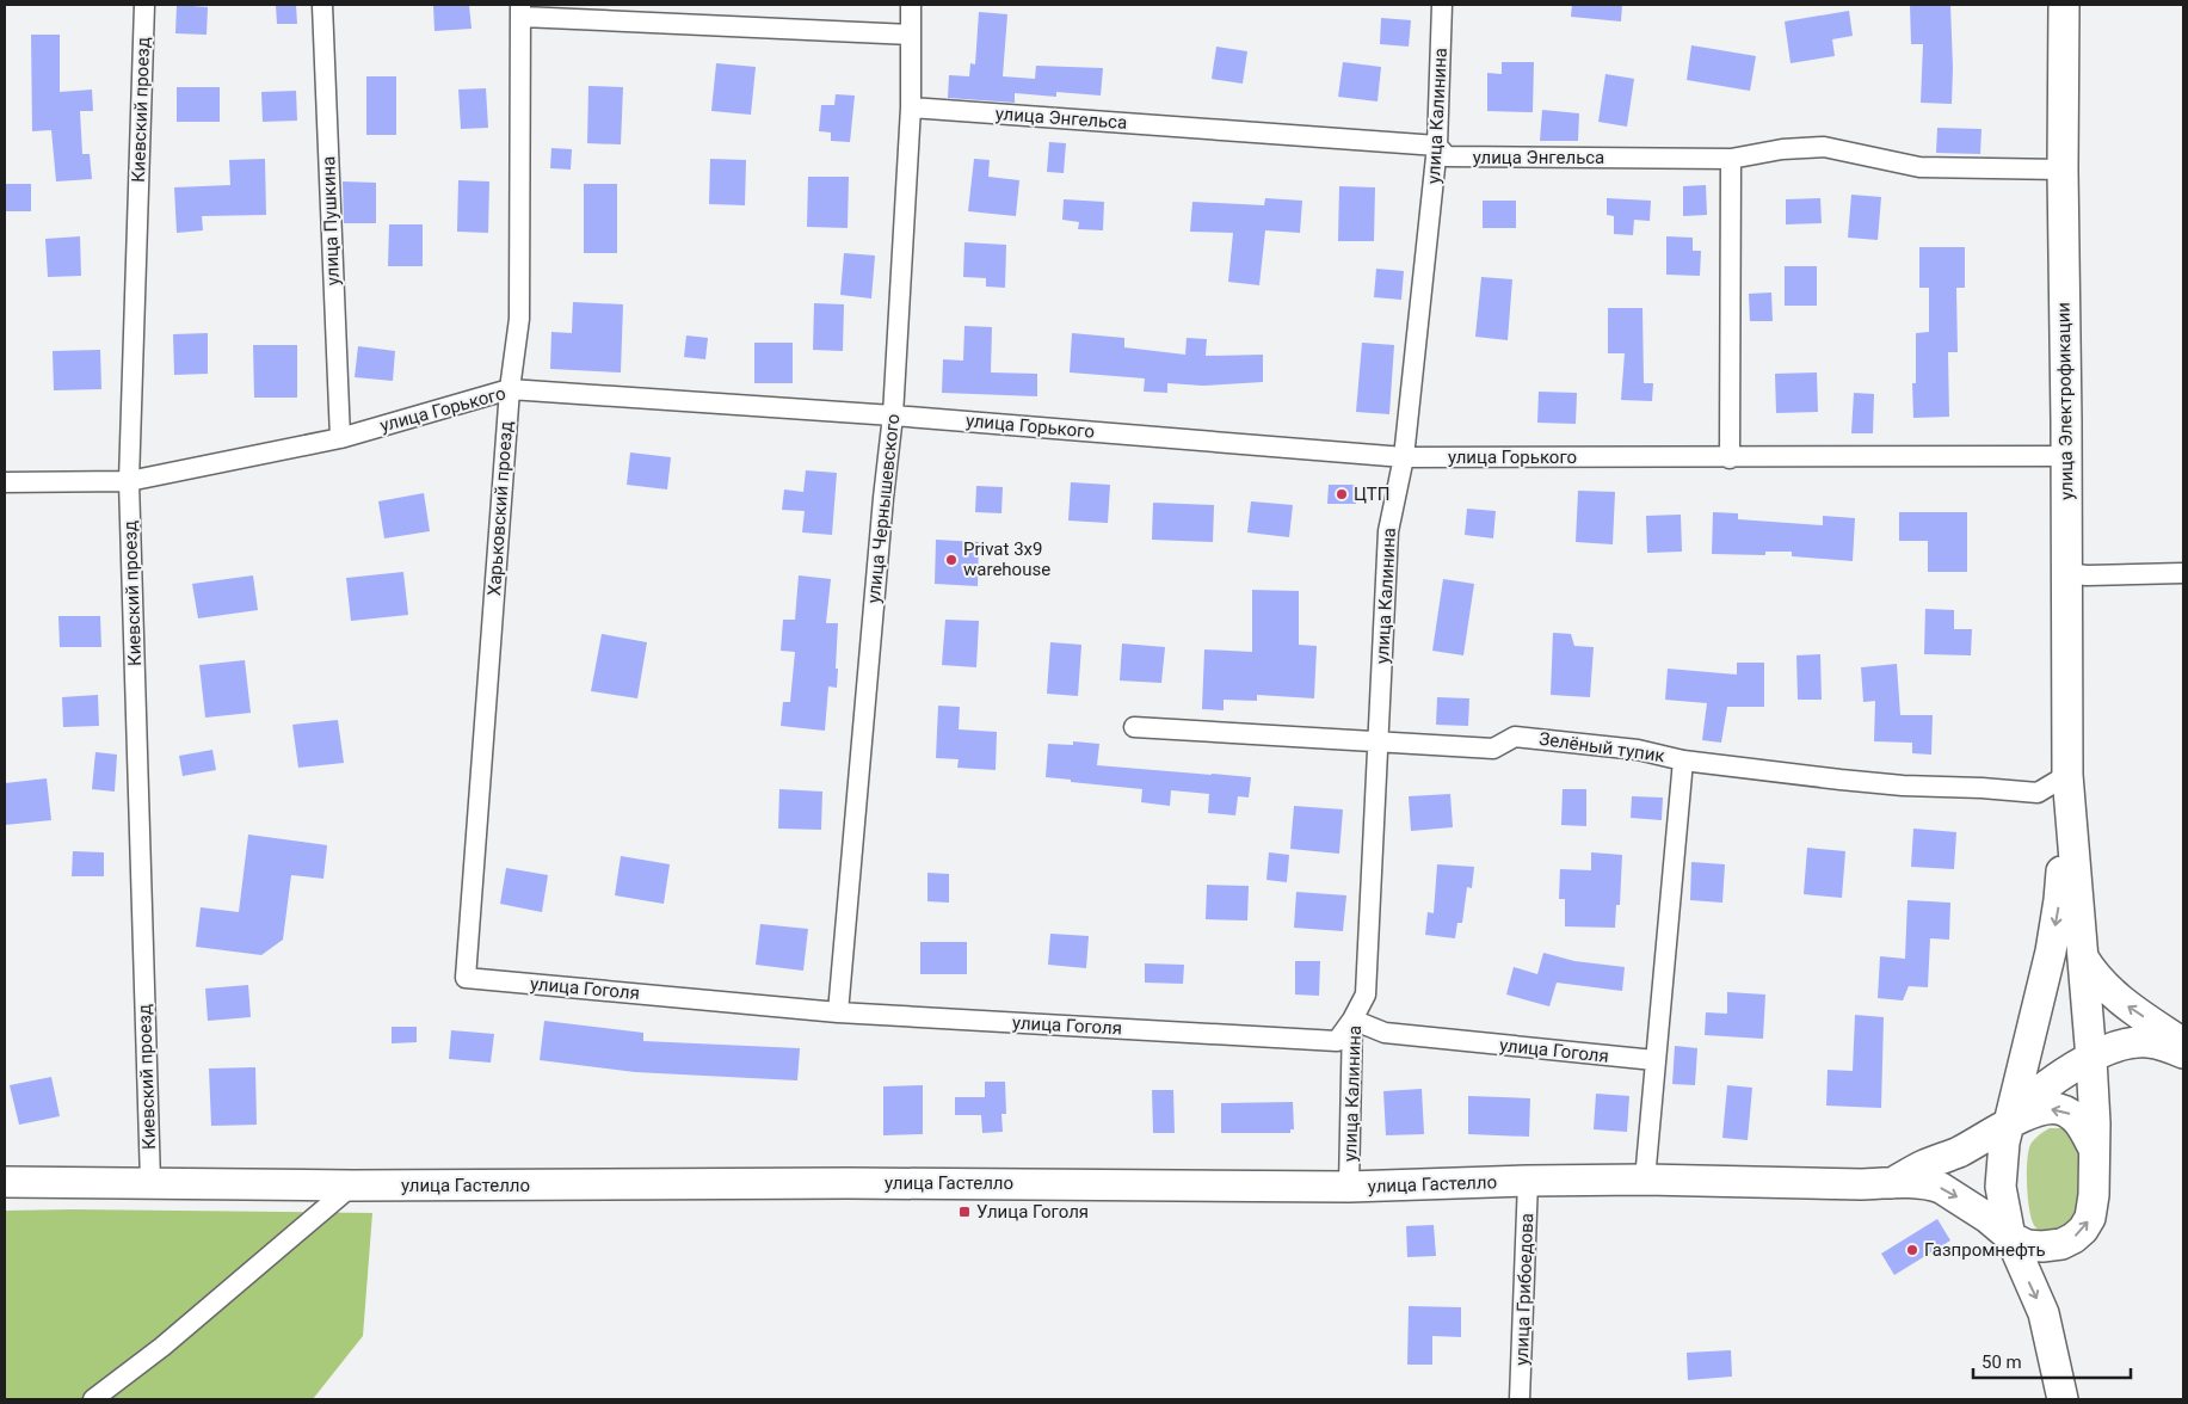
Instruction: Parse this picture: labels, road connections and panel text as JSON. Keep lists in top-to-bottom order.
{
  "streets": {
    "main road": ["улица Электрофикации", "улица Гастелло"],
    "street": [
      "Киевский проезд",
      "улица Калинина",
      "улица Энгельса",
      "улица Пушкина",
      "улица Горького",
      "Харьковский проезд",
      "улица Чернышевского",
      "Зелёный тупик",
      "улица Гоголя",
      "улица Грибоедова"
    ]
  },
  "crossings": [
    ["Киевский проезд", "улица Горького"],
    ["Киевский проезд", "улица Гастелло"],
    ["улица Калинина", "улица Энгельса"],
    ["улица Калинина", "улица Горького"],
    ["улица Калинина", "Зелёный тупик"],
    ["улица Калинина", "улица Гоголя"],
    ["улица Калинина", "улица Гастелло"],
    ["улица Энгельса", "улица Электрофикации"],
    ["улица Энгельса", "улица Чернышевского"],
    ["улица Пушкина", "улица Горького"],
    ["улица Электрофикации", "улица Горького"],
    ["улица Электрофикации", "Зелёный тупик"],
    ["улица Горького", "Харьковский проезд"],
    ["улица Горького", "улица Чернышевского"],
    ["Харьковский проезд", "улица Гоголя"],
    ["улица Чернышевского", "улица Гоголя"],
    ["улица Гастелло", "улица Грибоедова"]
  ],
  "places": {
    "other": ["ЦТП", "Privat 3x9 warehouse", "Газпромнефть"],
    "transit": ["Улица Гоголя"]
  },
  "scale_bar": "50 m"
}
